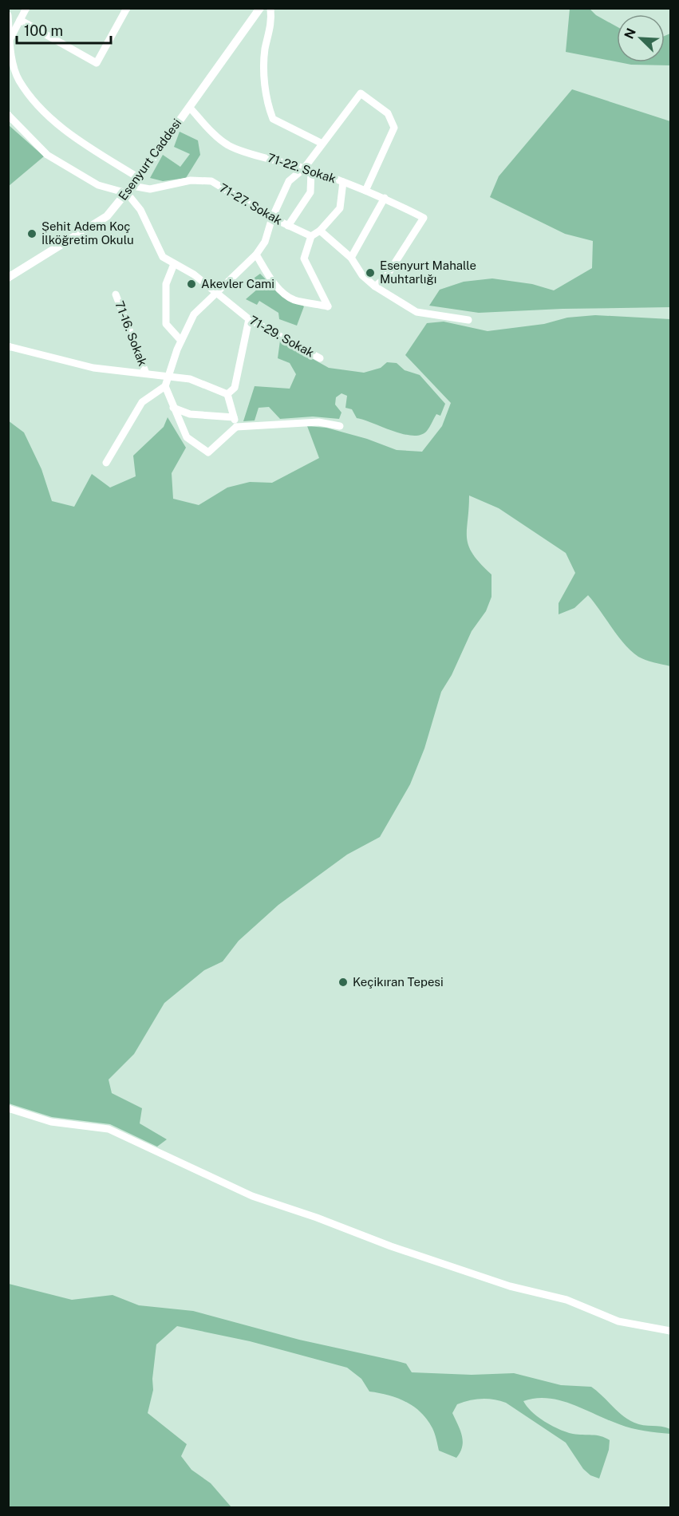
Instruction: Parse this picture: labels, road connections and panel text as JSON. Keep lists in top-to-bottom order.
{
  "streets": {
    "street": [
      "Esenyurt Caddesi",
      "71-22. Sokak",
      "71-27. Sokak",
      "71-16. Sokak",
      "71-29. Sokak"
    ]
  },
  "crossings": [
    ["Esenyurt Caddesi", "71-22. Sokak"],
    ["Esenyurt Caddesi", "71-27. Sokak"],
    ["Esenyurt Caddesi", "71-29. Sokak"]
  ],
  "places": [
    "Şehit Adem Koç İlköğretim Okulu",
    "Esenyurt Mahalle Muhtarlığı",
    "Akevler Cami",
    "Keçikıran Tepesi"
  ],
  "scale_bar": "100 m",
  "north": "top left"
}
